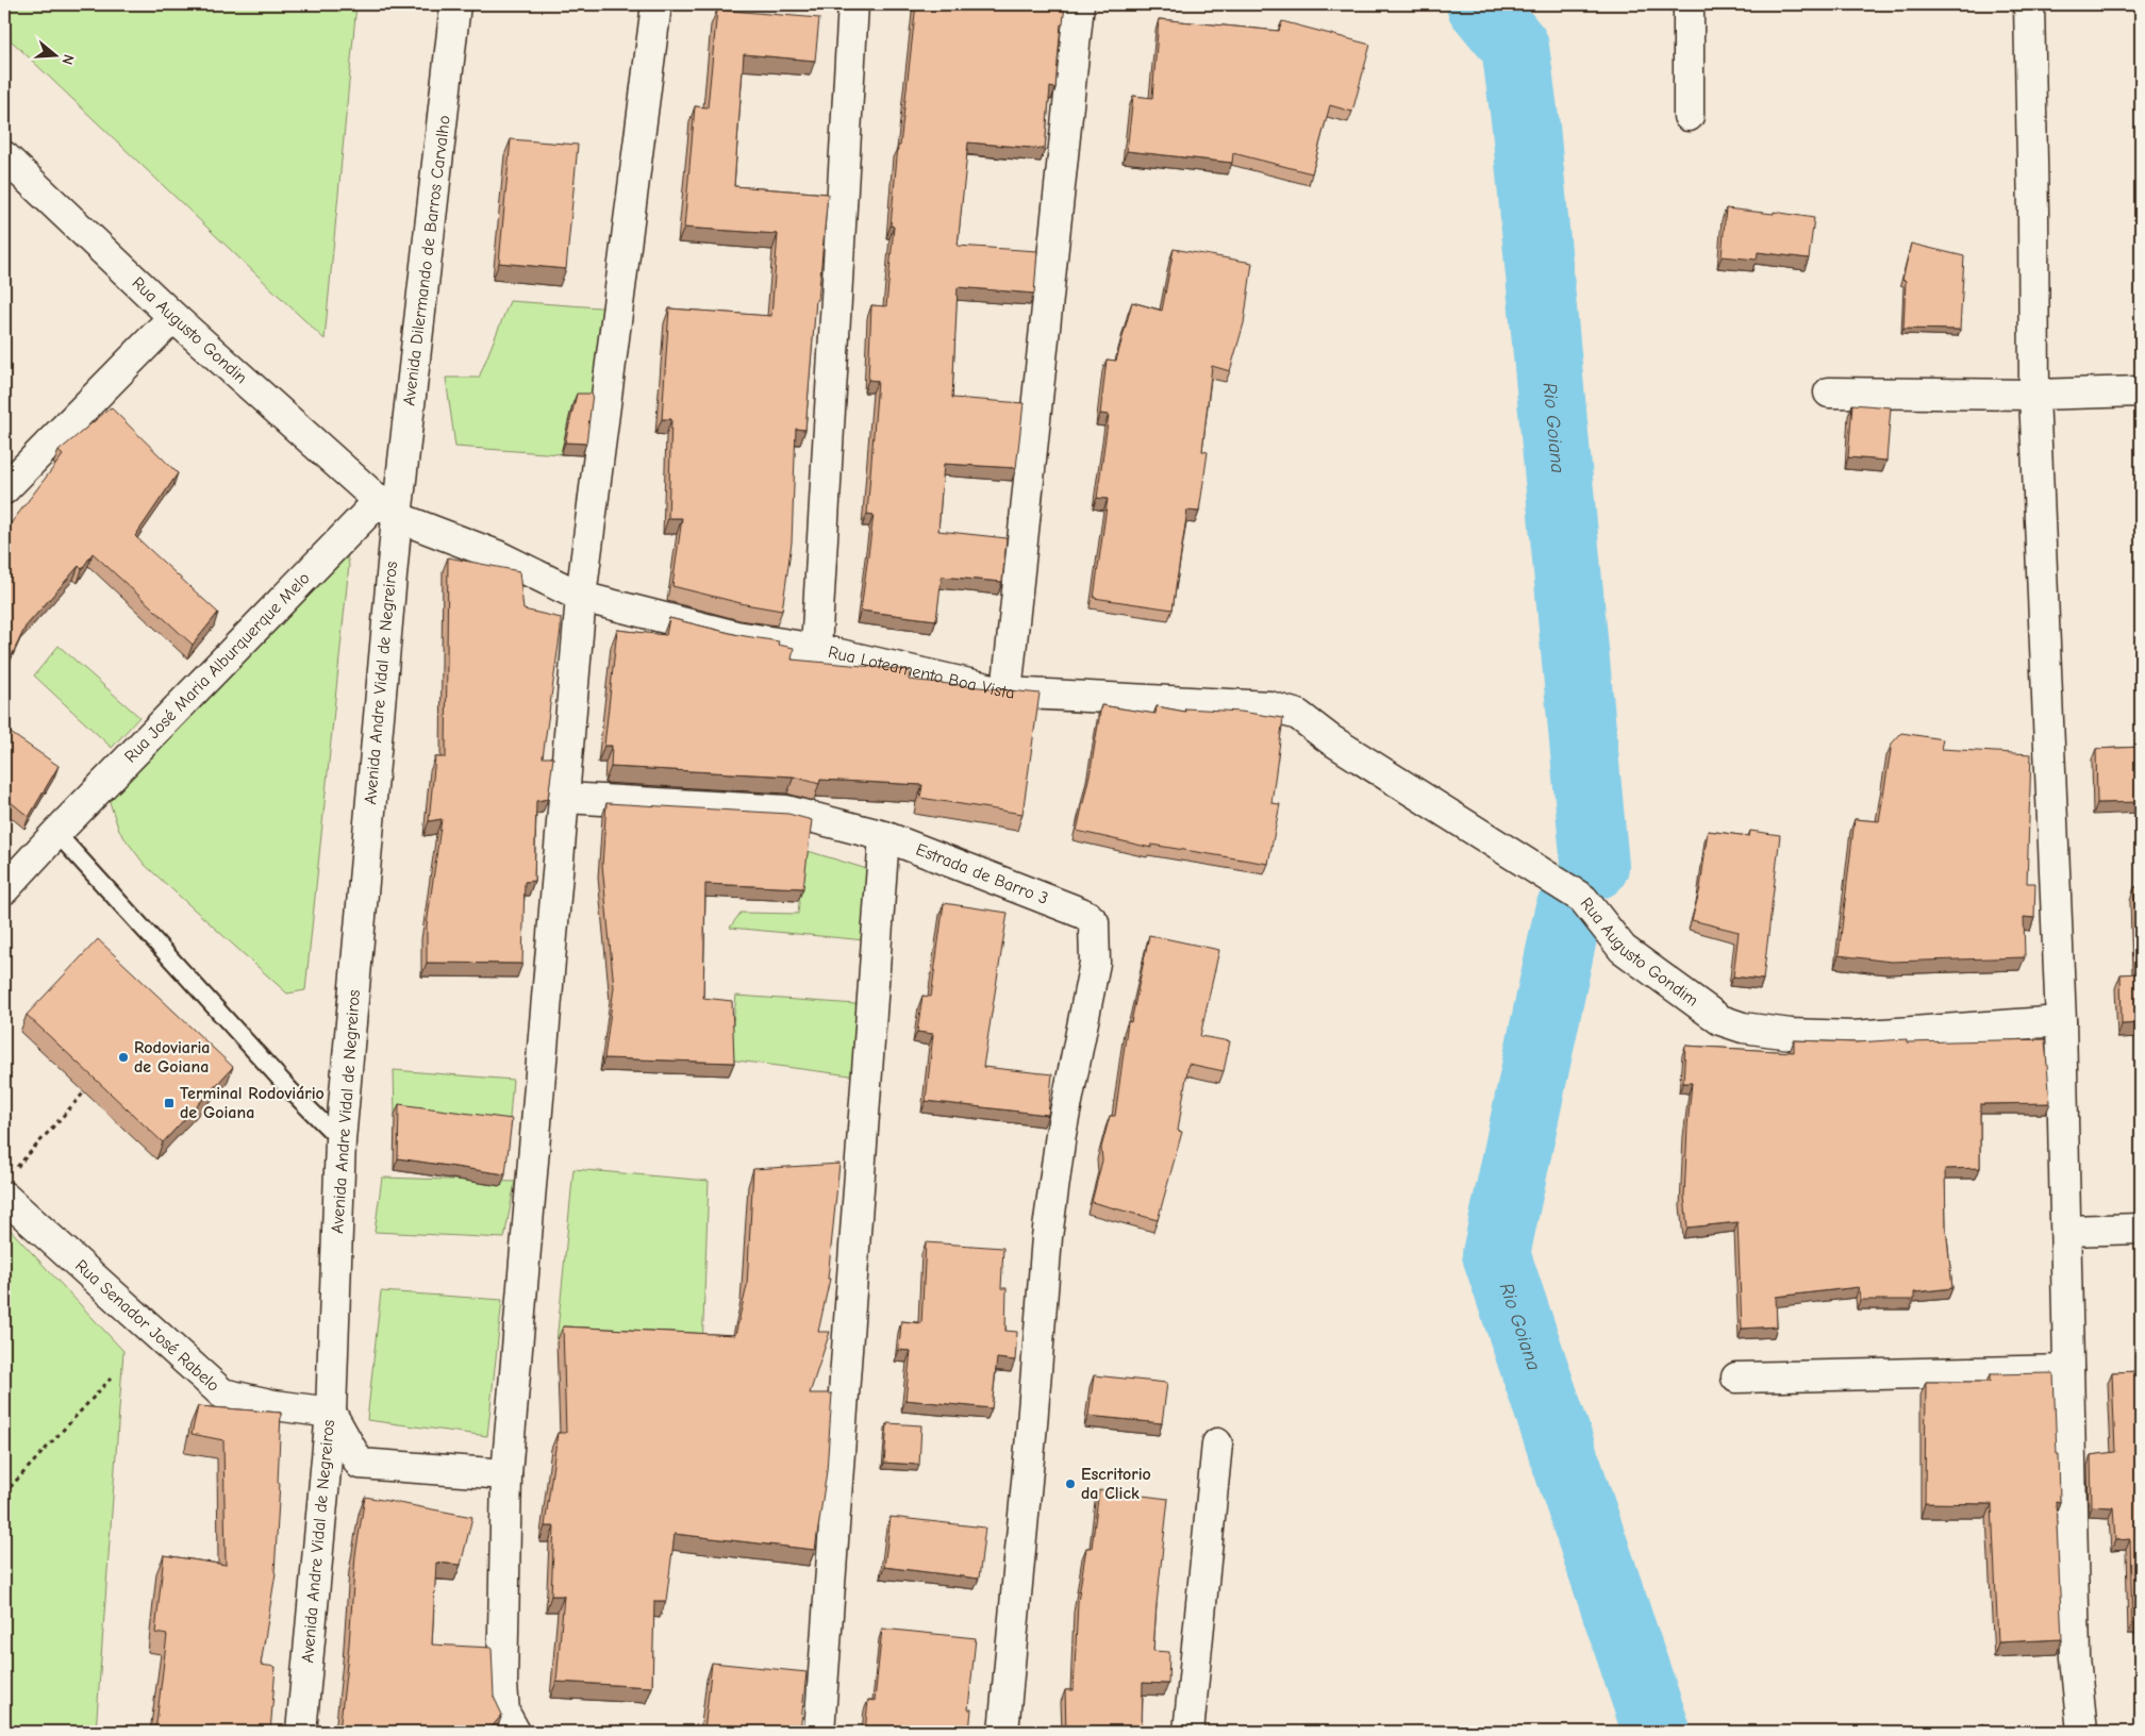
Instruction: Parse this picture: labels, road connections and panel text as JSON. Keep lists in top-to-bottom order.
{
  "streets": {
    "street": [
      "Avenida Dilermando de Barros Carvalho",
      "Rua Augusto Gondin",
      "Rua José Maria Alburquerque Melo",
      "Rua Loteamento Boa Vista",
      "Avenida Andre Vidal de Negreiros",
      "Estrada de Barro 3",
      "Rua Augusto Gondim",
      "Rua Senador José Rabelo"
    ]
  },
  "crossings": [
    ["Avenida Dilermando de Barros Carvalho", "Rua Augusto Gondin"],
    ["Avenida Dilermando de Barros Carvalho", "Rua José Maria Alburquerque Melo"],
    ["Avenida Dilermando de Barros Carvalho", "Rua Loteamento Boa Vista"],
    ["Avenida Dilermando de Barros Carvalho", "Avenida Andre Vidal de Negreiros"],
    ["Rua Augusto Gondin", "Rua José Maria Alburquerque Melo"],
    ["Rua Augusto Gondin", "Rua Loteamento Boa Vista"],
    ["Rua Augusto Gondin", "Avenida Andre Vidal de Negreiros"],
    ["Rua José Maria Alburquerque Melo", "Rua Loteamento Boa Vista"],
    ["Rua José Maria Alburquerque Melo", "Avenida Andre Vidal de Negreiros"],
    ["Rua Loteamento Boa Vista", "Avenida Andre Vidal de Negreiros"],
    ["Rua Loteamento Boa Vista", "Rua Augusto Gondim"],
    ["Avenida Andre Vidal de Negreiros", "Rua Senador José Rabelo"]
  ],
  "water": ["Rio Goiana"],
  "places": {
    "other": ["Rodoviaria de Goiana", "Escritorio da Click"],
    "transit": ["Terminal Rodoviário de Goiana"]
  },
  "north": "right"
}
